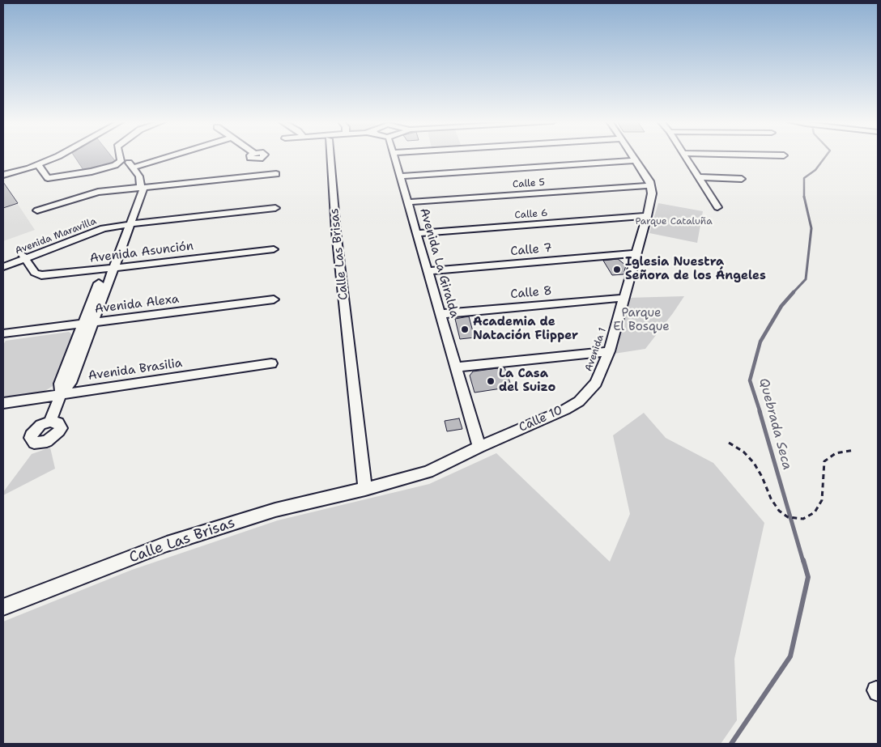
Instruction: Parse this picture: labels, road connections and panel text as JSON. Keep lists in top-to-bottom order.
{
  "streets": {
    "street": [
      "Calle 5",
      "Calle 6",
      "Avenida Maravilla",
      "Calle 7",
      "Avenida Asunción",
      "Calle Las Brisas",
      "Avenida La Giralda",
      "Calle 8",
      "Avenida Alexa",
      "Avenida 1",
      "Avenida Brasilia",
      "Calle 10"
    ]
  },
  "crossings": [
    ["Calle 5", "Avenida La Giralda"],
    ["Calle 5", "Avenida 1"],
    ["Calle 6", "Avenida La Giralda"],
    ["Calle 6", "Avenida 1"],
    ["Avenida Maravilla", "Avenida Asunción"],
    ["Calle 7", "Avenida La Giralda"],
    ["Calle 7", "Avenida 1"],
    ["Calle Las Brisas", "Avenida La Giralda"],
    ["Calle Las Brisas", "Calle 10"],
    ["Avenida La Giralda", "Calle 8"],
    ["Avenida La Giralda", "Calle 10"],
    ["Calle 8", "Avenida 1"],
    ["Avenida 1", "Calle 10"]
  ],
  "water": ["Quebrada Seca"],
  "parks": ["Parque Cataluña", "Parque El Bosque"],
  "places": ["Iglesia Nuestra Señora de los Ángeles", "Academia de Natación Flipper", "La Casa del Suizo"]
}
